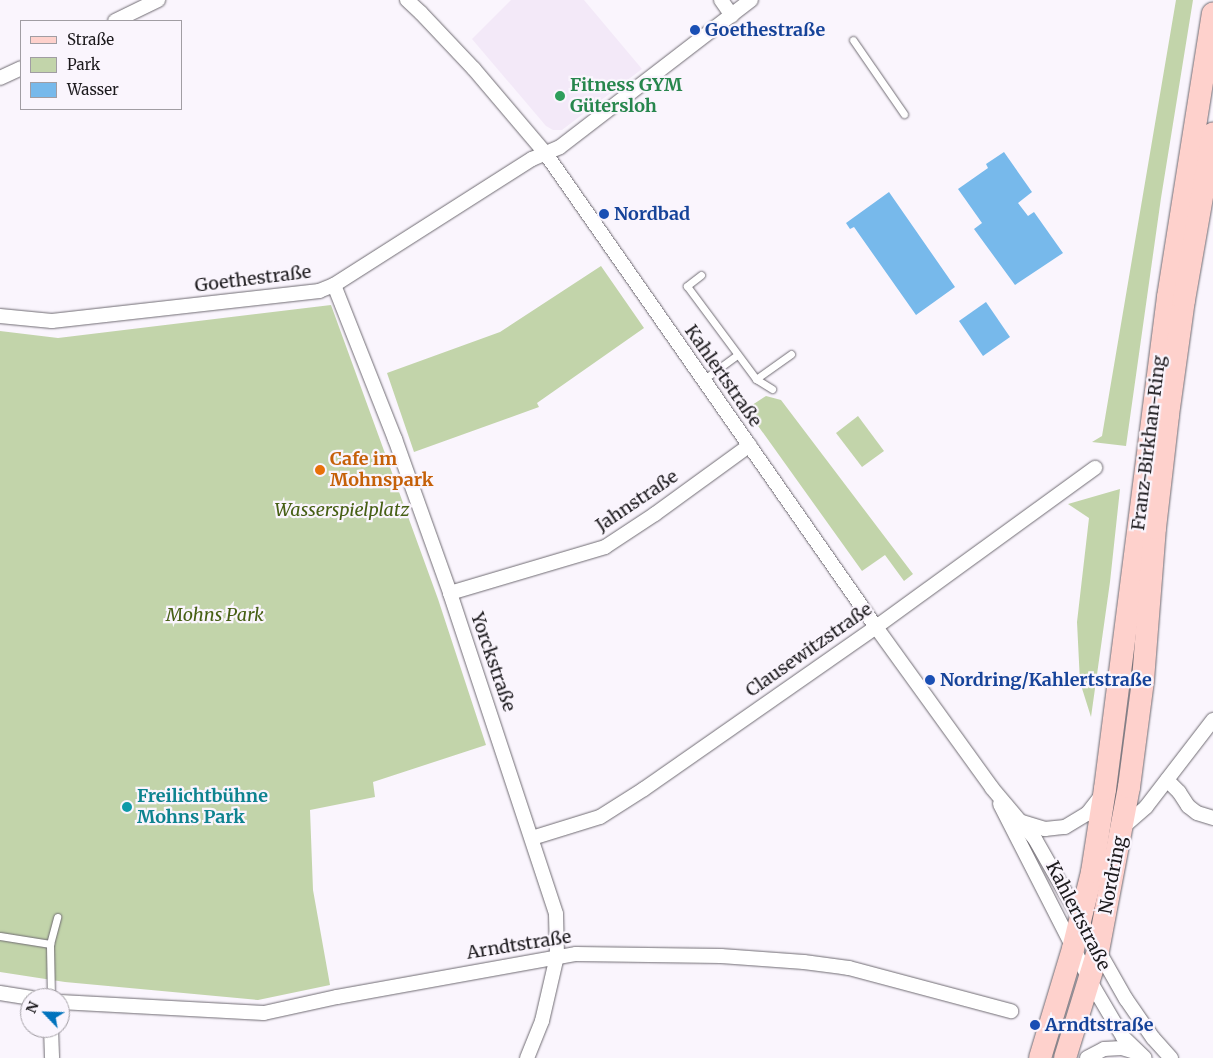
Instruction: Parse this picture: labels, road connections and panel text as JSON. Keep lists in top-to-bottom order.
{
  "streets": {
    "main road": ["Franz-Birkhan-Ring", "Nordring"],
    "street": [
      "Goethestraße",
      "Kahlertstraße",
      "Jahnstraße",
      "Clausewitzstraße",
      "Yorckstraße",
      "Arndtstraße"
    ]
  },
  "crossings": [
    ["Goethestraße", "Kahlertstraße"],
    ["Goethestraße", "Yorckstraße"],
    ["Kahlertstraße", "Jahnstraße"],
    ["Kahlertstraße", "Clausewitzstraße"],
    ["Kahlertstraße", "Nordring"],
    ["Franz-Birkhan-Ring", "Nordring"],
    ["Jahnstraße", "Yorckstraße"],
    ["Clausewitzstraße", "Yorckstraße"],
    ["Yorckstraße", "Arndtstraße"]
  ],
  "parks": ["Wasserspielplatz", "Mohns Park"],
  "places": [
    "Goethestraße",
    "Fitness GYM Gütersloh",
    "Nordbad",
    "Cafe im Mohnspark",
    "Nordring/Kahlertstraße",
    "Freilichtbühne Mohns Park",
    "Arndtstraße"
  ],
  "legend": ["Straße", "Park", "Wasser"],
  "north": "top left"
}
